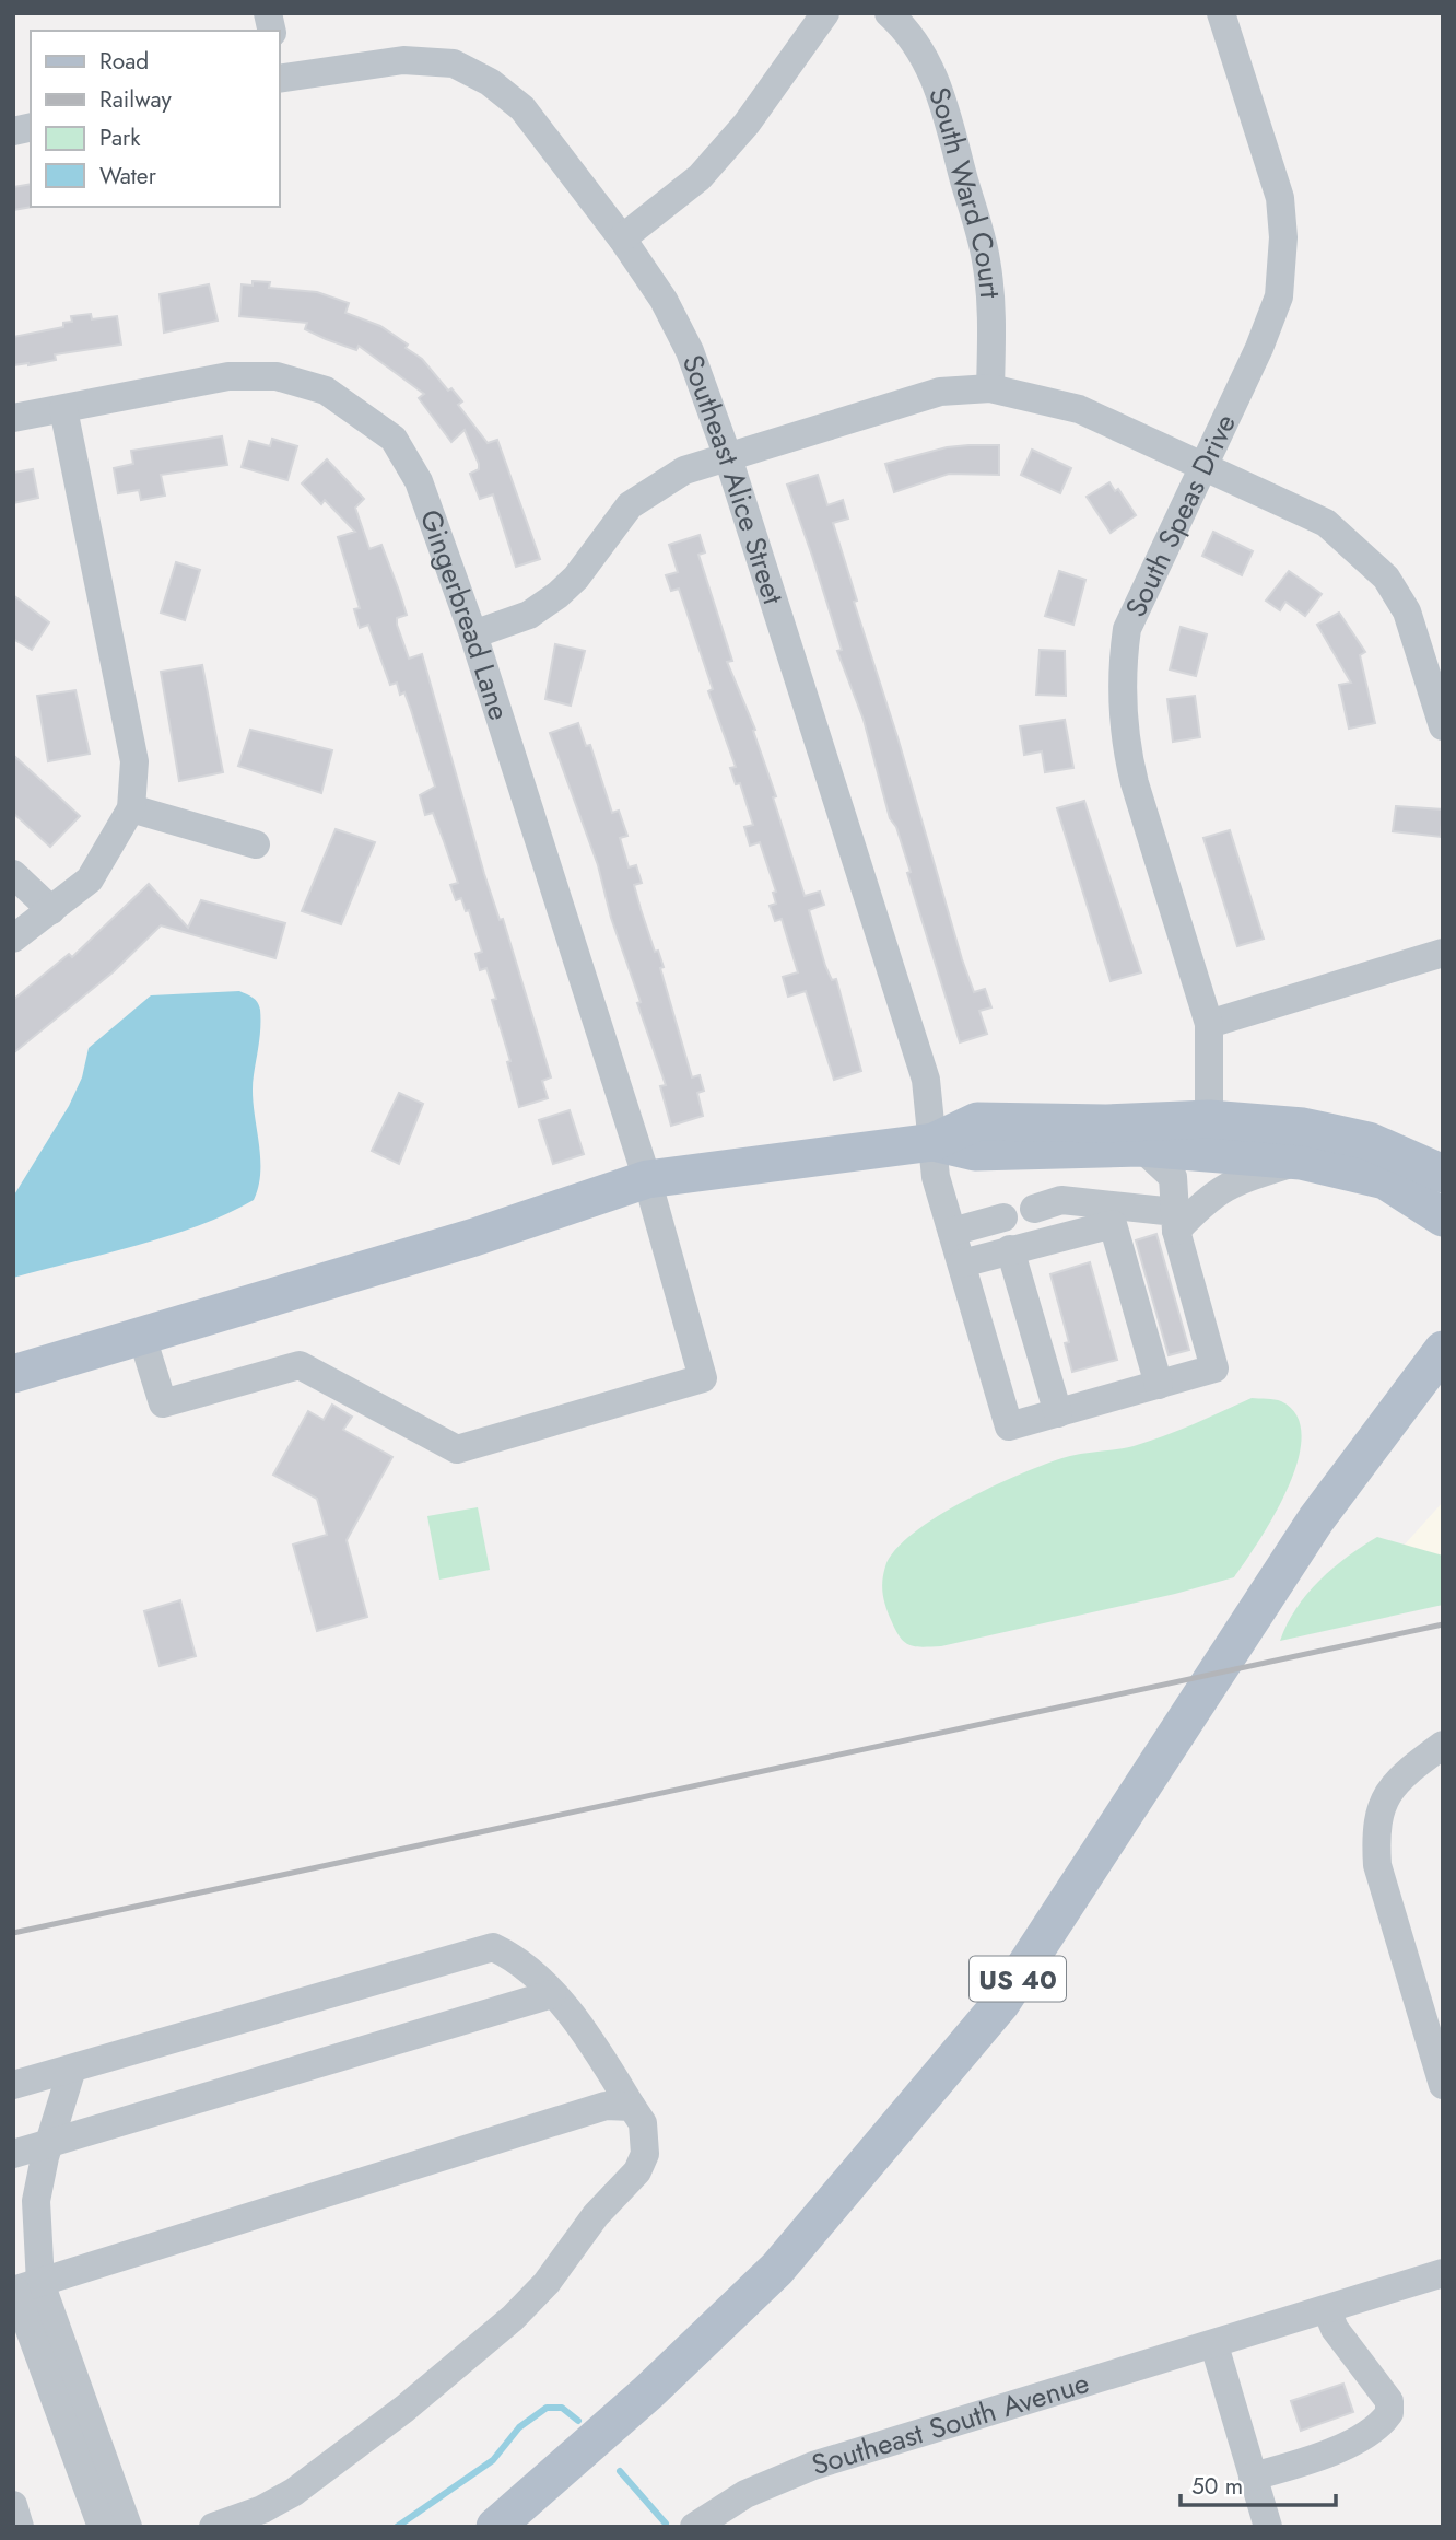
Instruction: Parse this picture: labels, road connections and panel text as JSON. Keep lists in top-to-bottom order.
{
  "streets": {
    "main road": ["US 40"],
    "street": [
      "South Ward Court",
      "Southeast Alice Street",
      "South Speas Drive",
      "Gingerbread Lane",
      "Southeast South Avenue"
    ]
  },
  "legend": [
    "Road",
    "Railway",
    "Park",
    "Water"
  ],
  "scale_bar": "50 m"
}
